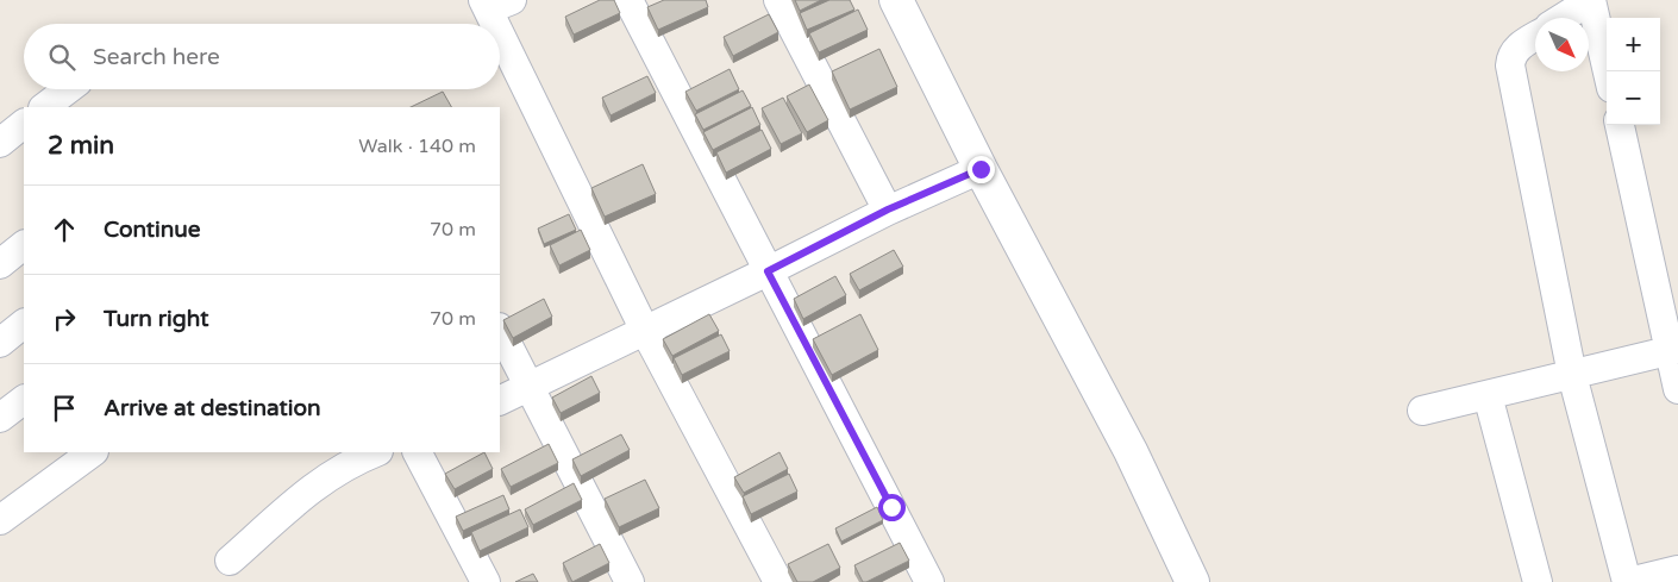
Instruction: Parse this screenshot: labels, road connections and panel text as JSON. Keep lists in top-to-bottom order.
{
  "north": "bottom right",
  "page": {
    "map_buttons": ["+", "−"],
    "search": "Search here",
    "heading": ["2 min", "Walk · 140 m"],
    "list": [
      ["Continue", "70 m"],
      ["Turn right", "70 m"],
      "Arrive at destination"
    ]
  }
}
